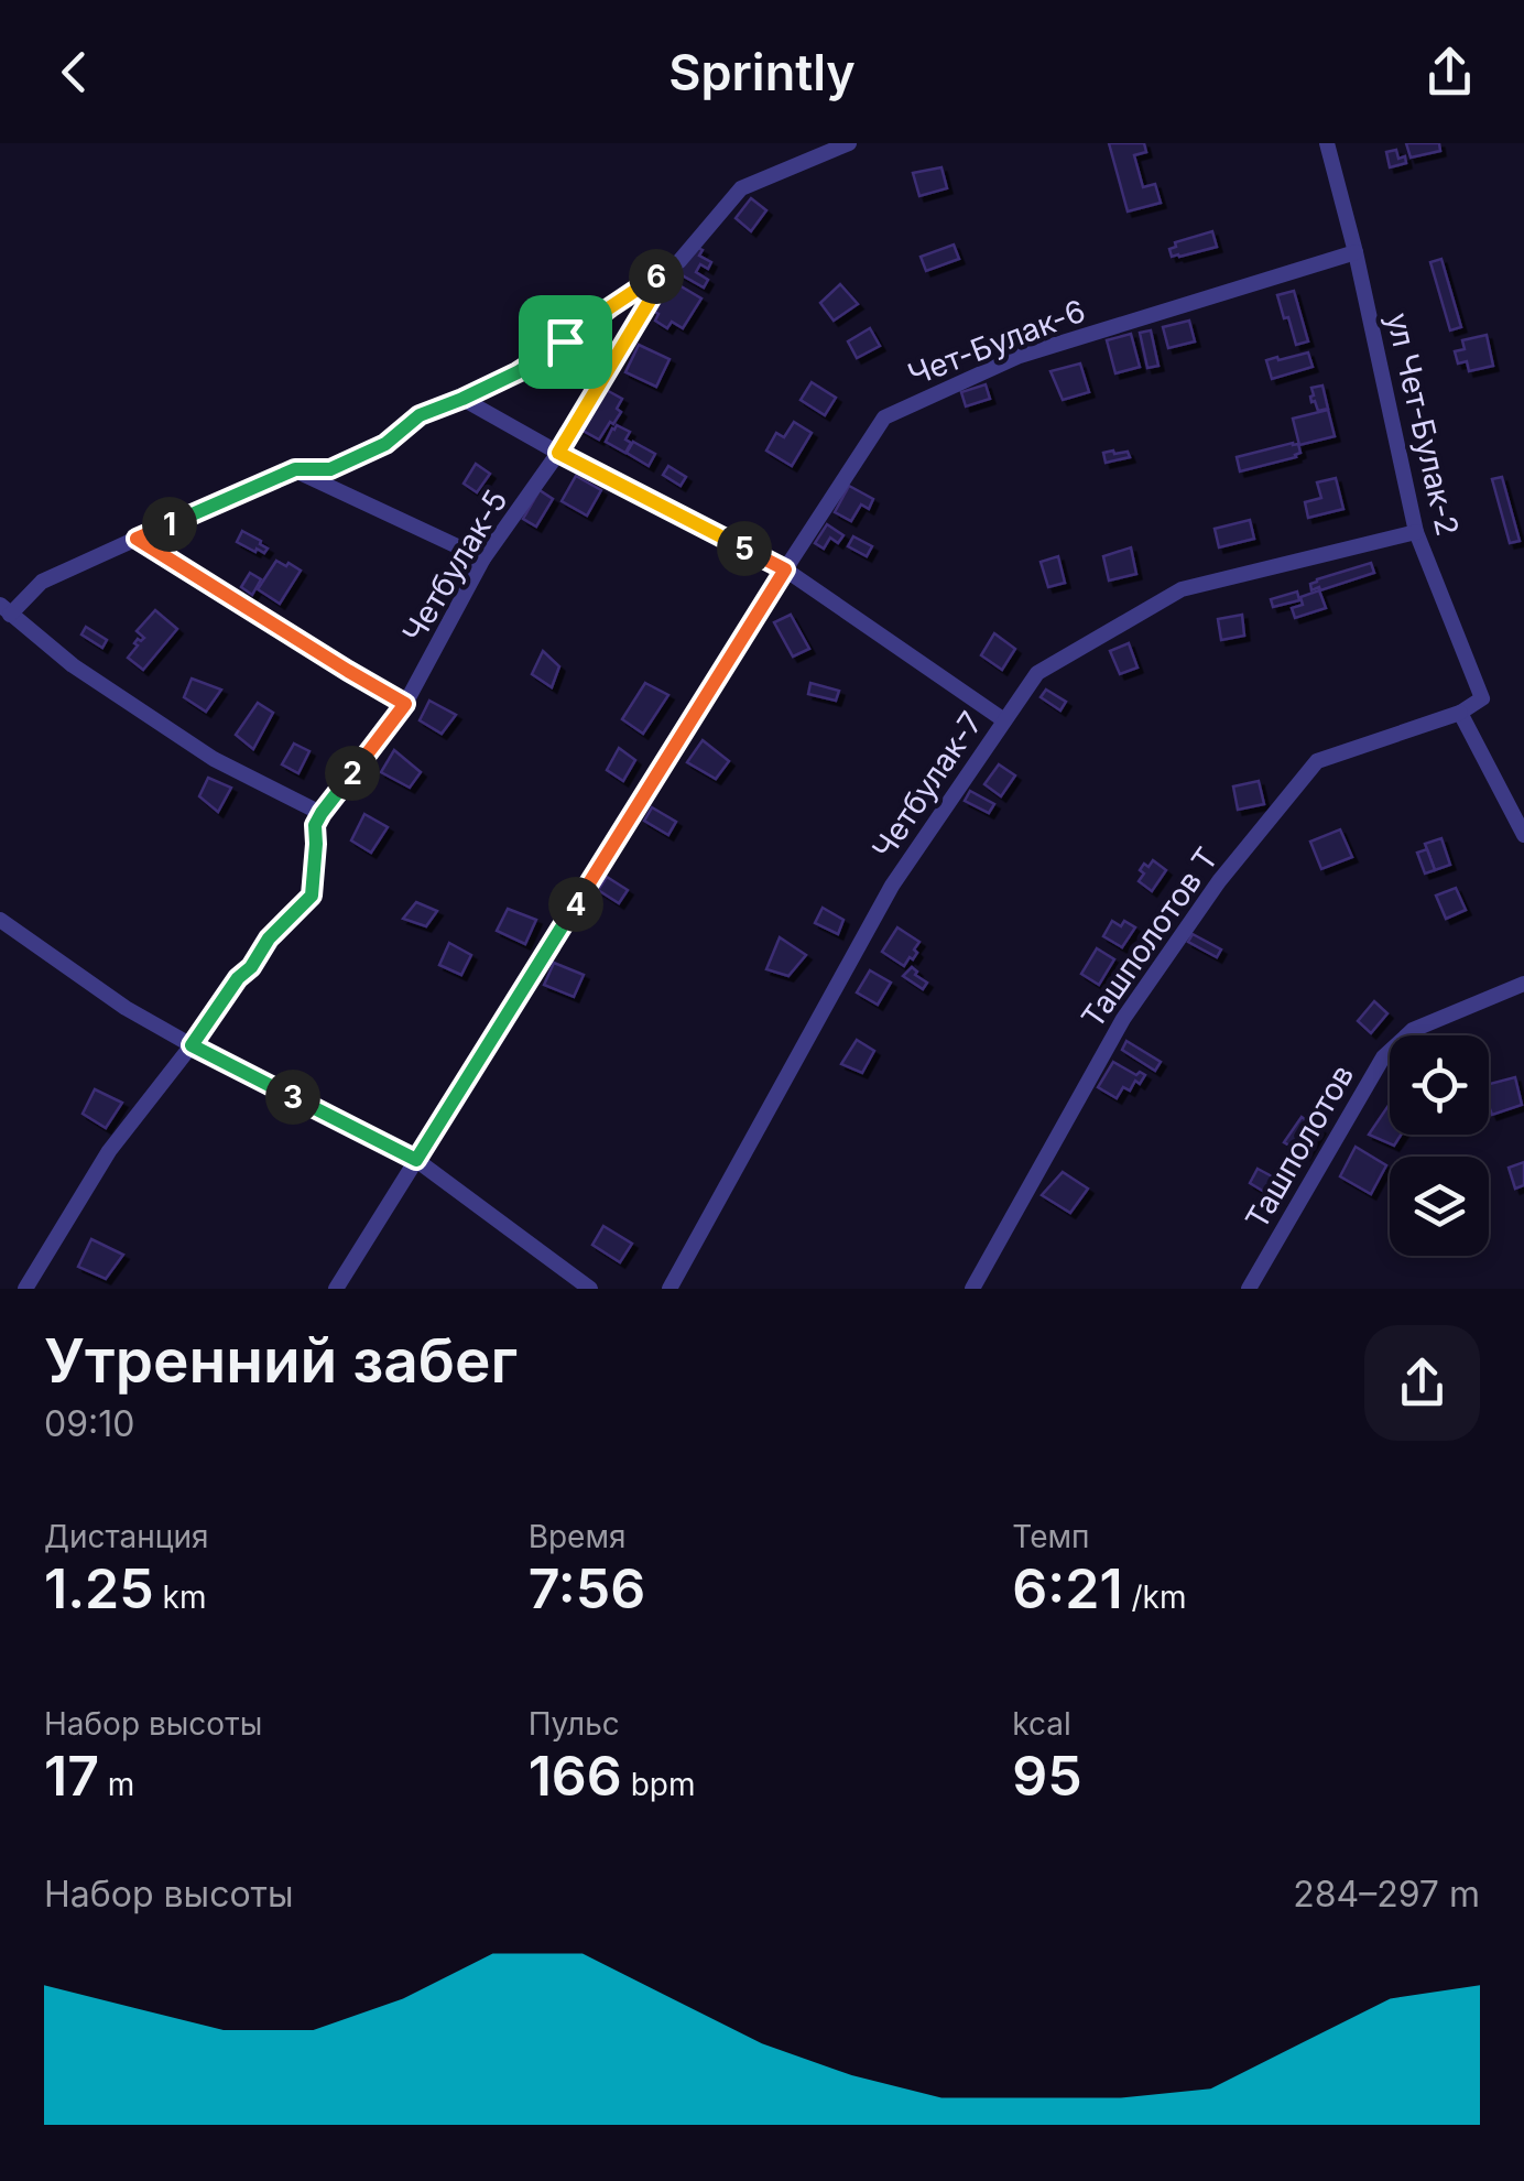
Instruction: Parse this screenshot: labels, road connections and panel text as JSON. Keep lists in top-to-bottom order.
{
  "streets": {
    "street": [
      "Чет-Булак-6",
      "ул Чет-Булак-2",
      "Четбулак-5",
      "Четбулак-7",
      "Ташполотов Т",
      "Ташполотов"
    ]
  },
  "crossings": [
    ["Чет-Булак-6", "ул Чет-Булак-2"],
    ["ул Чет-Булак-2", "Четбулак-7"],
    ["ул Чет-Булак-2", "Ташполотов Т"]
  ],
  "page": {
    "header": "Sprintly",
    "pins": [
      "6",
      "1",
      "5",
      "2",
      "4",
      "3"
    ],
    "heading": ["Утренний забег", "09:10"],
    "stats": [
      ["Дистанция", "1.25 km"],
      ["Время", "7:56"],
      ["Темп", "6:21 /km"],
      ["Набор высоты", "17 m"],
      ["Пульс", "166 bpm"],
      ["kcal", "95"]
    ],
    "chart": ["Набор высоты", "284–297 m"]
  }
}
